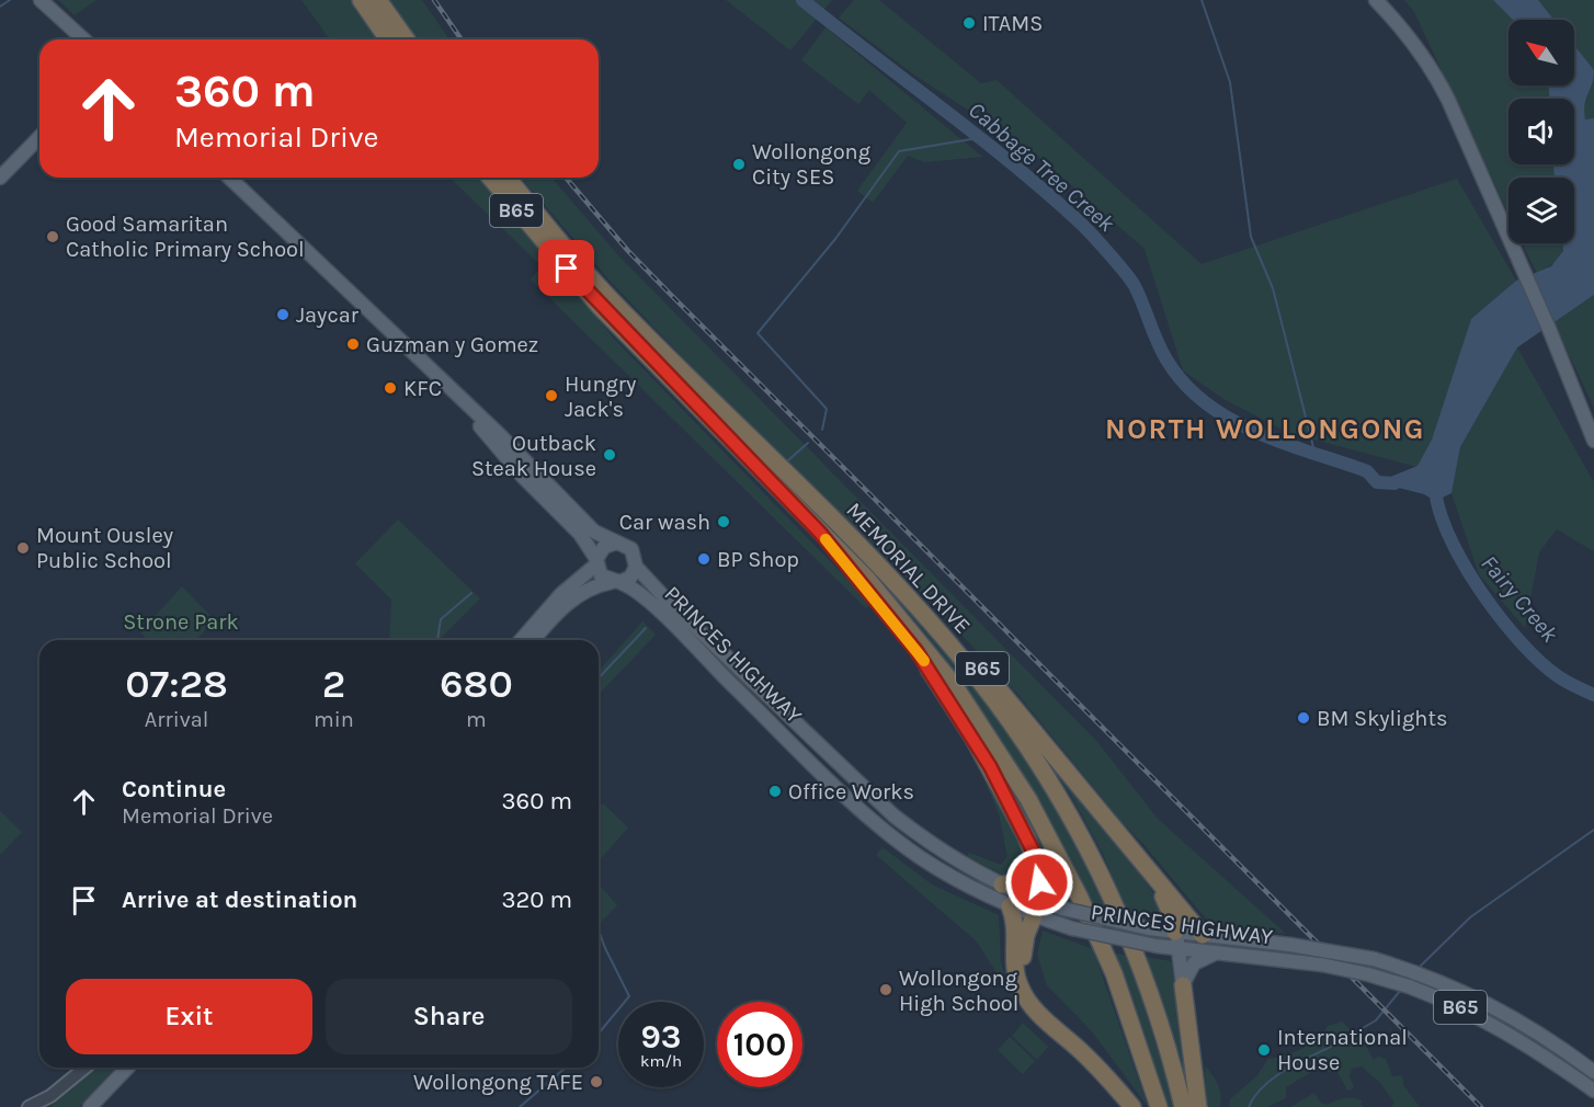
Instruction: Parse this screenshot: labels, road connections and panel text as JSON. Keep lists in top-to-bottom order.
{
  "streets": {
    "highway": ["B65", "MEMORIAL DRIVE"],
    "main road": ["PRINCES HIGHWAY"]
  },
  "crossings": [
    ["B65", "MEMORIAL DRIVE"],
    ["B65", "PRINCES HIGHWAY"]
  ],
  "districts": ["NORTH WOLLONGONG"],
  "water": ["Cabbage Tree Creek", "Fairy Creek"],
  "parks": ["Strone Park"],
  "places": [
    "ITAMS",
    "Wollongong City SES",
    "Good Samaritan Catholic Primary School",
    "Jaycar",
    "Guzman y Gomez",
    "KFC",
    "Hungry Jack's",
    "Outback Steak House",
    "Car wash",
    "Mount Ousley Public School",
    "BP Shop",
    "BM Skylights",
    "Office Works",
    "Wollongong High School",
    "International House",
    "Wollongong TAFE"
  ],
  "north": "top left",
  "page": {
    "turn": ["360 m", "Memorial Drive"],
    "eta": [
      "07:28",
      "Arrival",
      "2",
      "min",
      "680",
      "m"
    ],
    "list": [
      {
        "name": "Continue",
        "note": "Memorial Drive",
        "value": "360 m"
      },
      {
        "name": "Arrive at destination",
        "value": "320 m"
      }
    ],
    "buttons": ["Exit", "Share"],
    "speed": "93 km/h",
    "limit": "100"
  }
}
